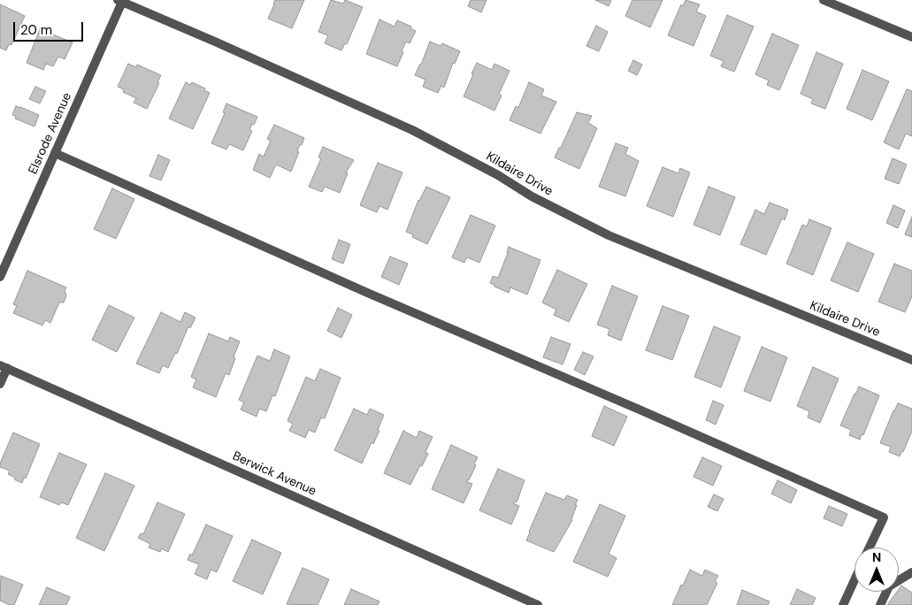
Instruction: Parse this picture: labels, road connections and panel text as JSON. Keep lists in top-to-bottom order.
{
  "streets": {
    "street": ["Elsrode Avenue", "Kildaire Drive", "Berwick Avenue"]
  },
  "crossings": [
    ["Elsrode Avenue", "Kildaire Drive"]
  ],
  "scale_bar": "20 m",
  "north": "top"
}
